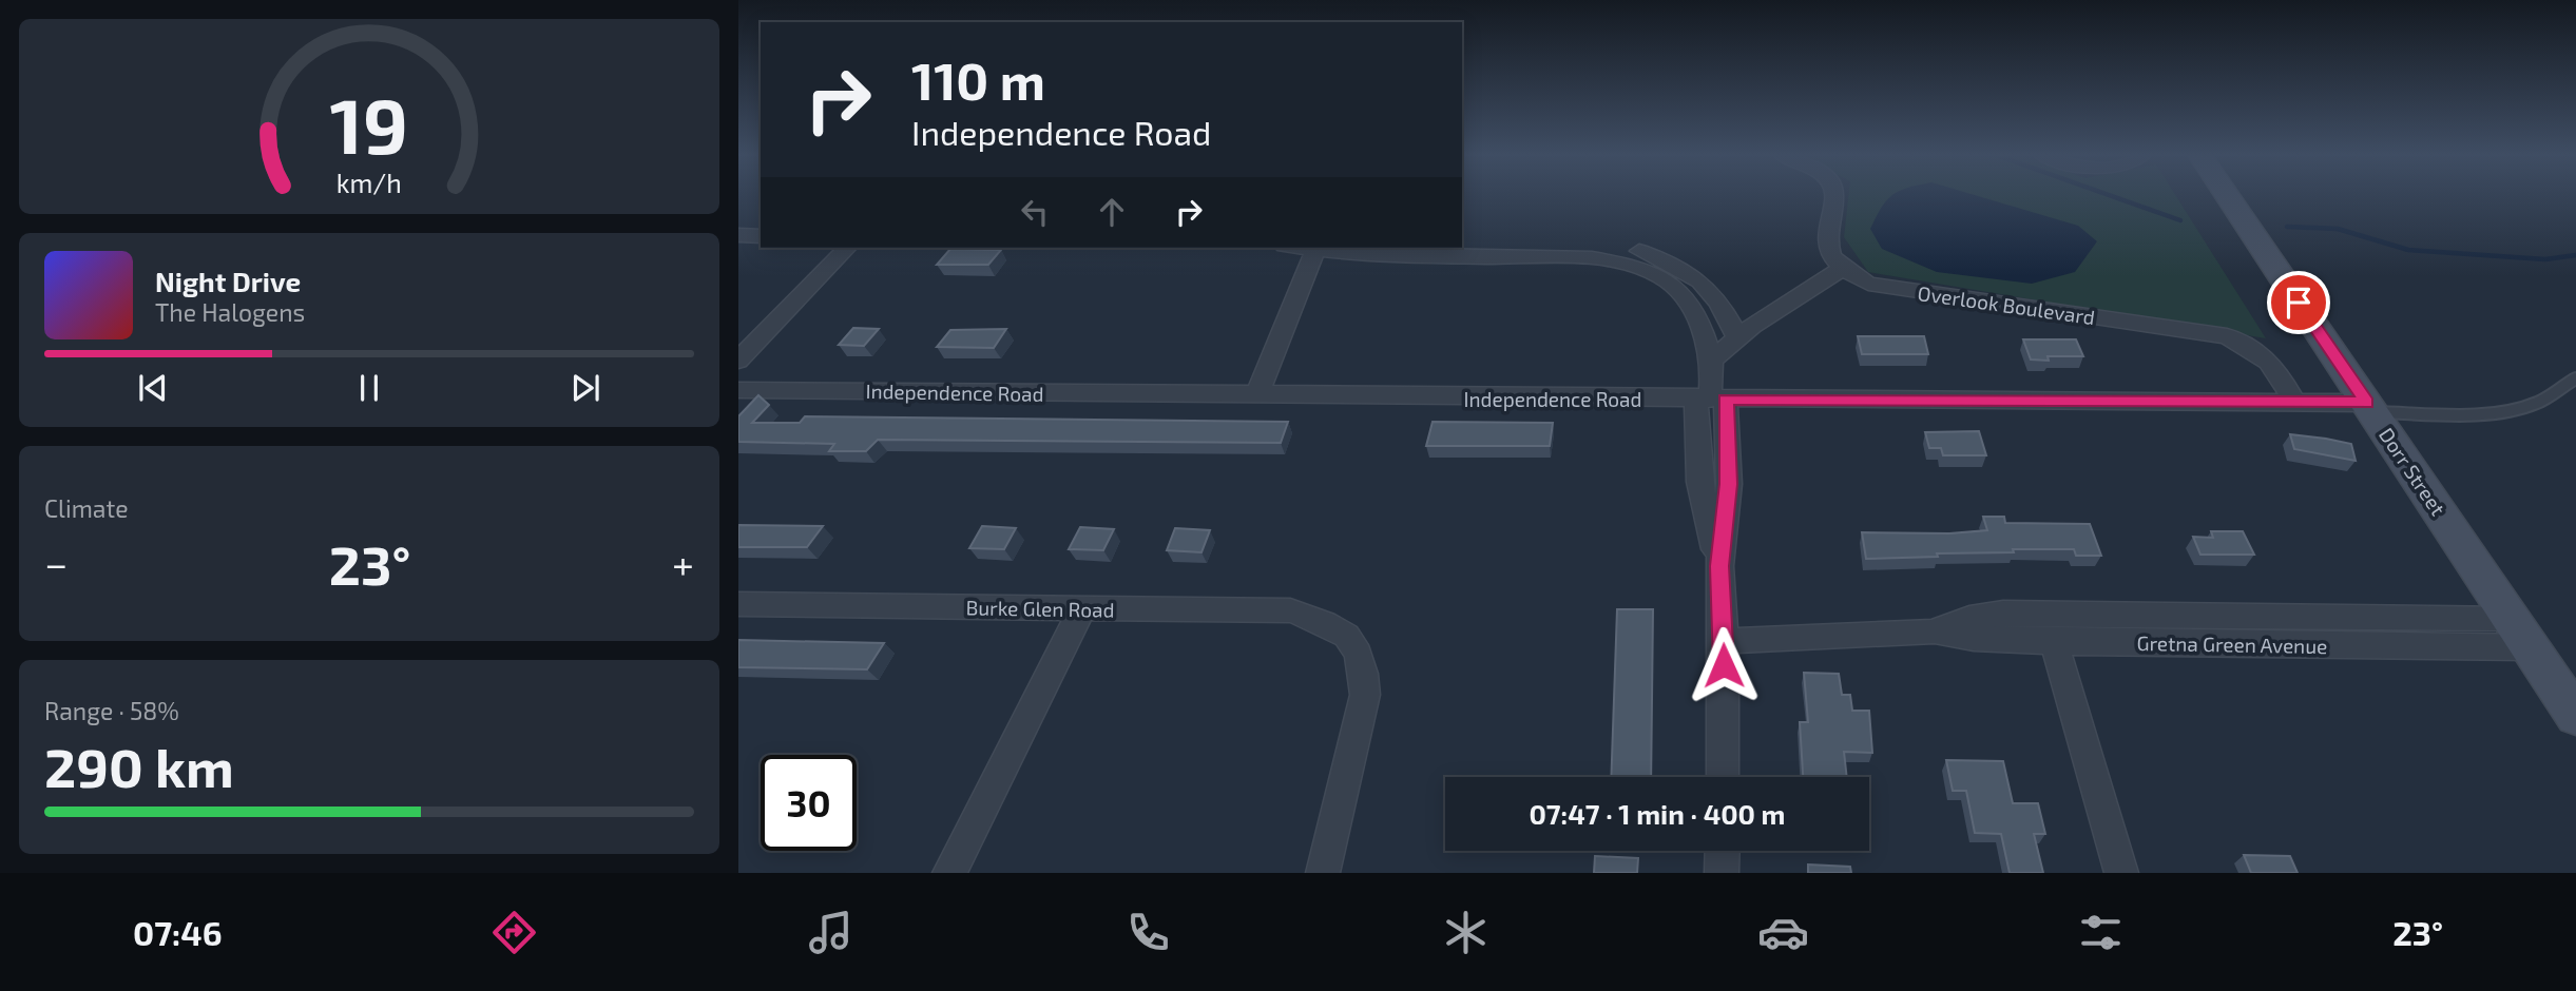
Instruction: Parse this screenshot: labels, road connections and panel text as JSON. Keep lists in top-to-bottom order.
{
  "streets": {
    "main road": ["Dorr Street"],
    "street": [
      "Overlook Boulevard",
      "Independence Road",
      "Burke Glen Road",
      "Gretna Green Avenue"
    ]
  },
  "crossings": [
    ["Overlook Boulevard", "Independence Road"],
    ["Independence Road", "Dorr Street"],
    ["Dorr Street", "Gretna Green Avenue"]
  ],
  "page": {
    "turn": ["110 m", "Independence Road"],
    "song": ["Night Drive", "The Halogens"],
    "tile": [
      "Climate",
      ["Range · 58%", "290 km"]
    ],
    "heat": ["−", "23°", "+"],
    "limit": "30",
    "trip": "07:47 · 1 min · 400 m",
    "tabs": ["07:46", "23°"],
    "gauge": ["19", "km/h"]
  }
}
